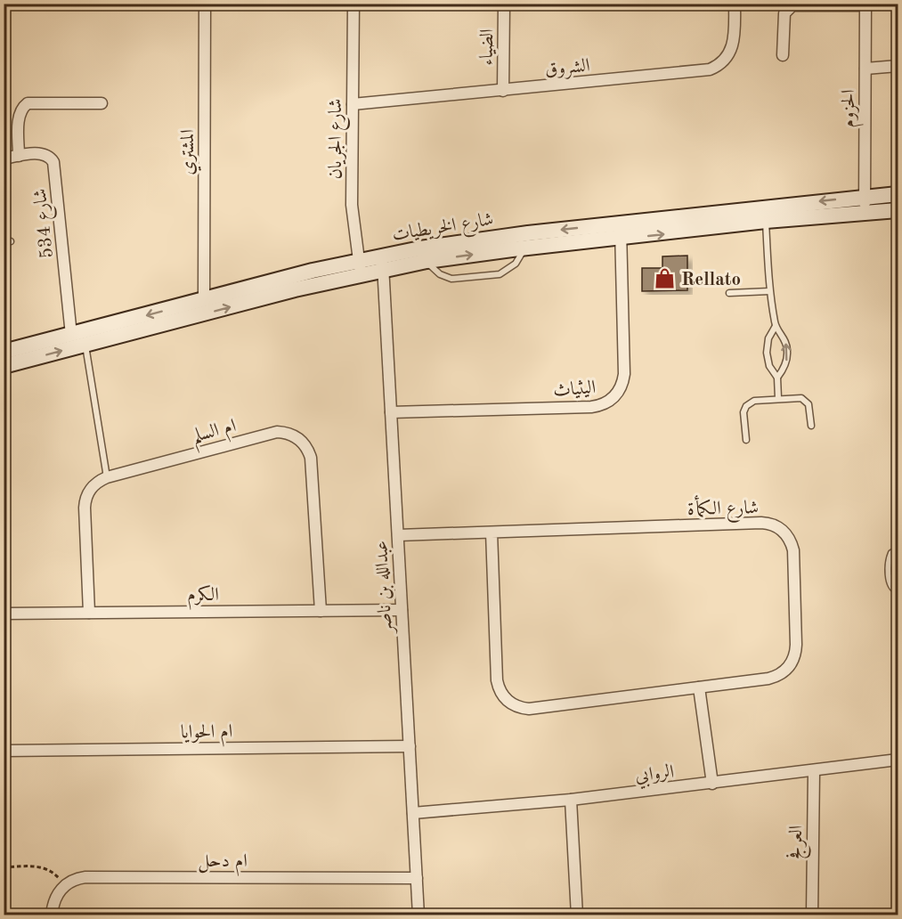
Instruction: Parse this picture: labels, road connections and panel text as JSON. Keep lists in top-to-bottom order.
{
  "streets": {
    "street": [
      "الضياء",
      "الشروق",
      "الحزوم",
      "شارع الجريان",
      "المشتري",
      "شارع 534",
      "شارع الخريطيات",
      "اليثياث",
      "ام السلم",
      "شارع الكمأة",
      "عبدالله بن ناصر",
      "الكرم",
      "ام الحوايا",
      "الروابي",
      "العرفج",
      "ام دحل"
    ]
  },
  "crossings": [
    ["الضياء", "الشروق"],
    ["الشروق", "شارع الجريان"],
    ["الحزوم", "شارع الخريطيات"],
    ["شارع الجريان", "شارع الخريطيات"],
    ["المشتري", "شارع الخريطيات"],
    ["شارع 534", "شارع الخريطيات"],
    ["شارع الخريطيات", "اليثياث"],
    ["شارع الخريطيات", "عبدالله بن ناصر"],
    ["اليثياث", "عبدالله بن ناصر"],
    ["ام السلم", "الكرم"],
    ["شارع الكمأة", "عبدالله بن ناصر"],
    ["عبدالله بن ناصر", "الكرم"],
    ["عبدالله بن ناصر", "ام الحوايا"],
    ["عبدالله بن ناصر", "الروابي"],
    ["عبدالله بن ناصر", "ام دحل"],
    ["الروابي", "العرفج"]
  ],
  "places": {
    "shop": ["Rellato"]
  }
}
